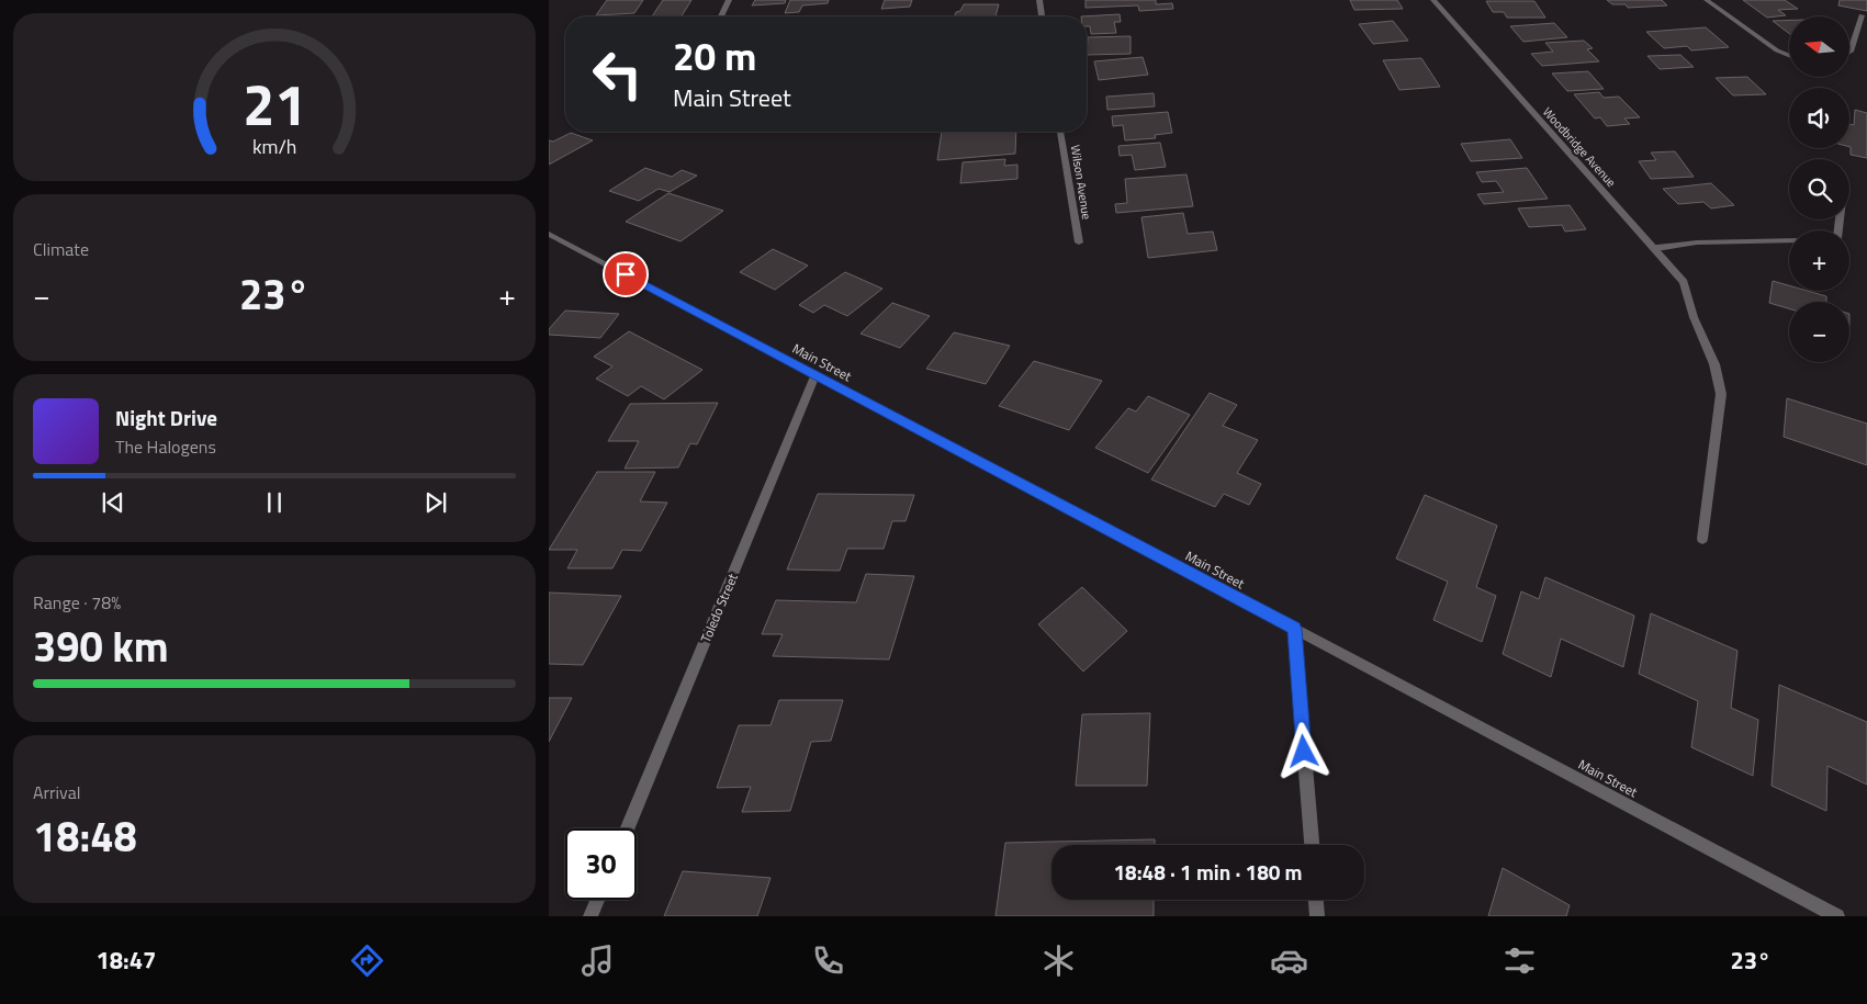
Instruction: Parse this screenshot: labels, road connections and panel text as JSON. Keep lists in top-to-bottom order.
{
  "streets": {
    "street": [
      "Woodbridge Avenue",
      "Wilson Avenue",
      "Main Street",
      "Toledo Street"
    ]
  },
  "crossings": [
    ["Main Street", "Toledo Street"]
  ],
  "north": "left",
  "page": {
    "map_buttons": ["+", "−"],
    "turn": ["20 m", "Main Street"],
    "tile": [
      "Climate",
      ["Range · 78%", "390 km"],
      ["Arrival", "18:48"]
    ],
    "heat": ["−", "23°", "+"],
    "song": ["Night Drive", "The Halogens"],
    "limit": "30",
    "trip": "18:48 · 1 min · 180 m",
    "tabs": ["18:47", "23°"],
    "gauge": ["21", "km/h"]
  }
}
